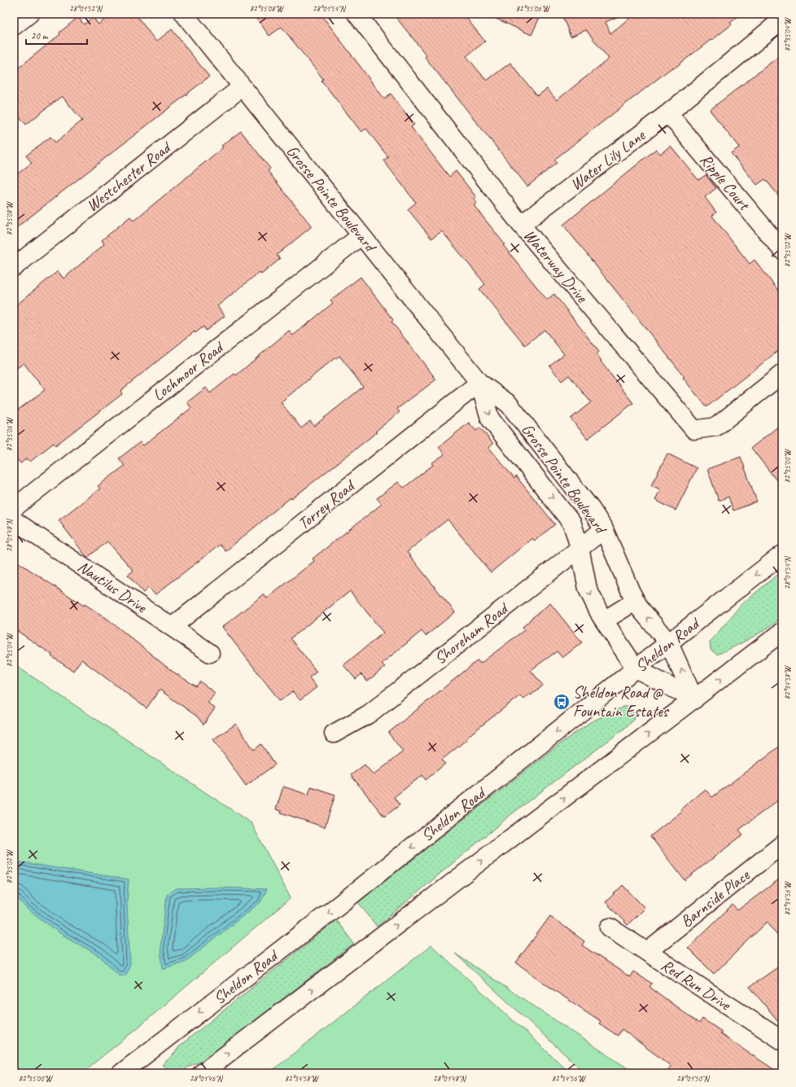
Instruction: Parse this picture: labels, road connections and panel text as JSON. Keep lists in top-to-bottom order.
{
  "streets": {
    "street": [
      "Water Lily Lane",
      "Westchester Road",
      "Ripple Court",
      "Grosse Pointe Boulevard",
      "Waterway Drive",
      "Lochmoor Road",
      "Torrey Road",
      "Nautilus Drive",
      "Shoreham Road",
      "Sheldon Road",
      "Barnside Place",
      "Red Run Drive"
    ]
  },
  "crossings": [
    ["Water Lily Lane", "Ripple Court"],
    ["Water Lily Lane", "Waterway Drive"],
    ["Westchester Road", "Grosse Pointe Boulevard"],
    ["Grosse Pointe Boulevard", "Lochmoor Road"],
    ["Grosse Pointe Boulevard", "Torrey Road"],
    ["Grosse Pointe Boulevard", "Shoreham Road"],
    ["Grosse Pointe Boulevard", "Sheldon Road"],
    ["Torrey Road", "Nautilus Drive"],
    ["Barnside Place", "Red Run Drive"]
  ],
  "places": {
    "bus stop": ["Sheldon Road @ Fountain Estates"]
  },
  "scale_bar": "20 m",
  "coordinates": [
    "28°01'52\"N",
    "82°35'08\"W",
    "28°01'54\"N",
    "82°35'06\"W",
    "82°35'04\"W",
    "82°35'02\"W",
    "82°35'00\"W",
    "28°01'48\"N",
    "82°34'58\"W",
    "82°34'56\"W",
    "28°01'46\"N",
    "28°01'50\"N"
  ]
}
